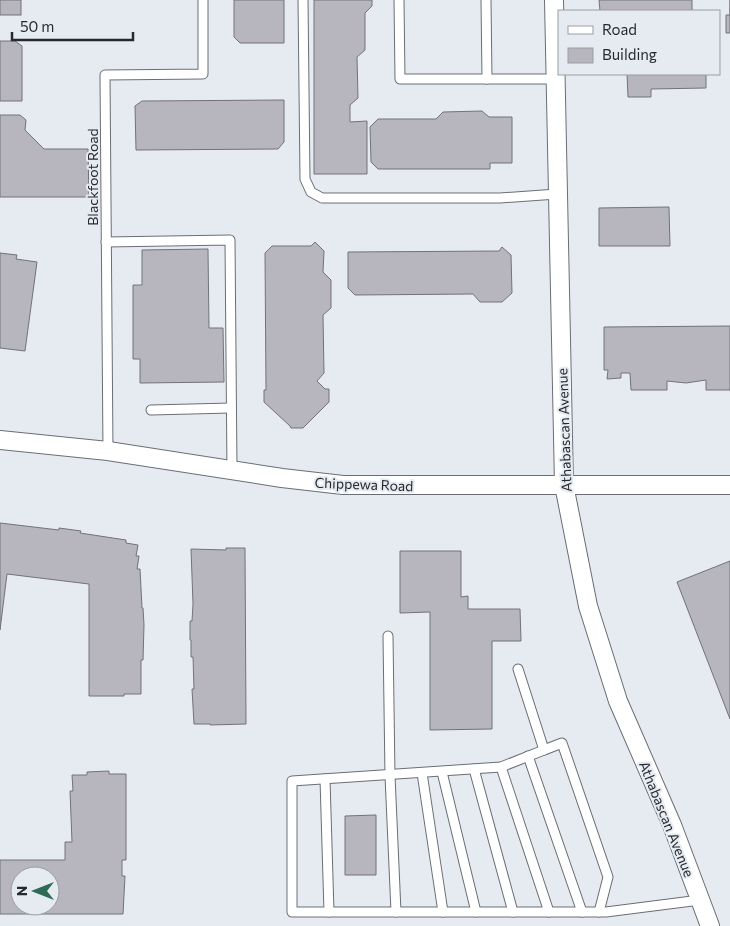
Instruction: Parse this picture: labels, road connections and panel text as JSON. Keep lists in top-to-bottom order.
{
  "streets": {
    "street": ["Athabascan Avenue", "Chippewa Road"],
    "lane": ["Blackfoot Road"]
  },
  "crossings": [
    ["Blackfoot Road", "Chippewa Road"],
    ["Athabascan Avenue", "Chippewa Road"]
  ],
  "legend": ["Road", "Building"],
  "scale_bar": "50 m",
  "north": "left"
}
